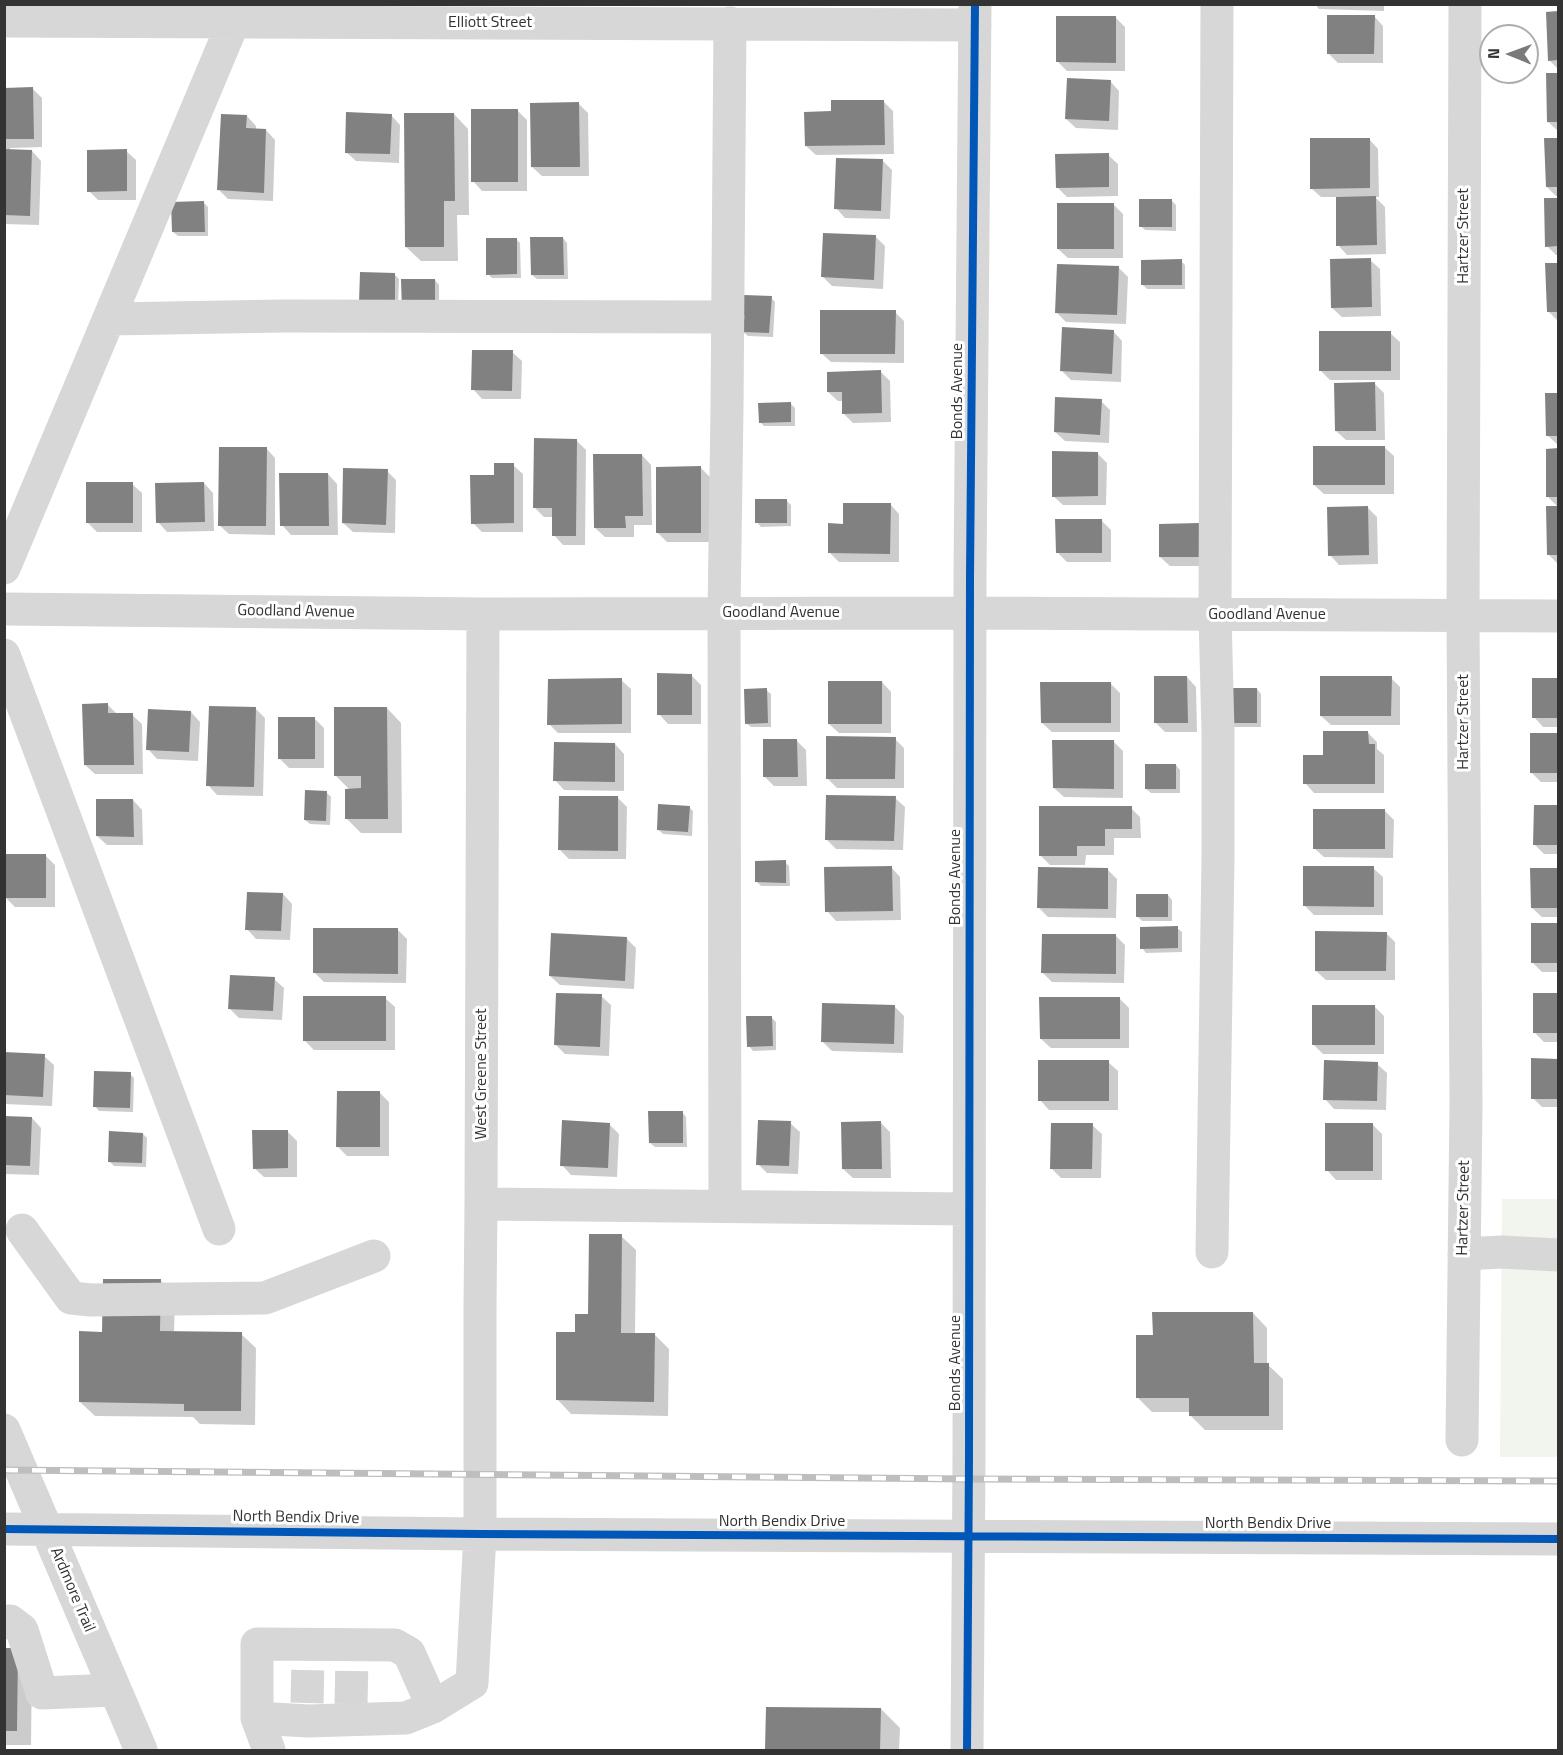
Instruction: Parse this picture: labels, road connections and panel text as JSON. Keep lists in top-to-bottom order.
{
  "streets": {
    "street": [
      "Elliott Street",
      "Hartzer Street",
      "Bonds Avenue",
      "Goodland Avenue",
      "West Greene Street",
      "North Bendix Drive",
      "Ardmore Trail"
    ]
  },
  "crossings": [
    ["Elliott Street", "Bonds Avenue"],
    ["Hartzer Street", "Goodland Avenue"],
    ["Bonds Avenue", "Goodland Avenue"],
    ["Bonds Avenue", "North Bendix Drive"],
    ["Goodland Avenue", "West Greene Street"],
    ["West Greene Street", "North Bendix Drive"],
    ["North Bendix Drive", "Ardmore Trail"]
  ],
  "north": "left"
}
